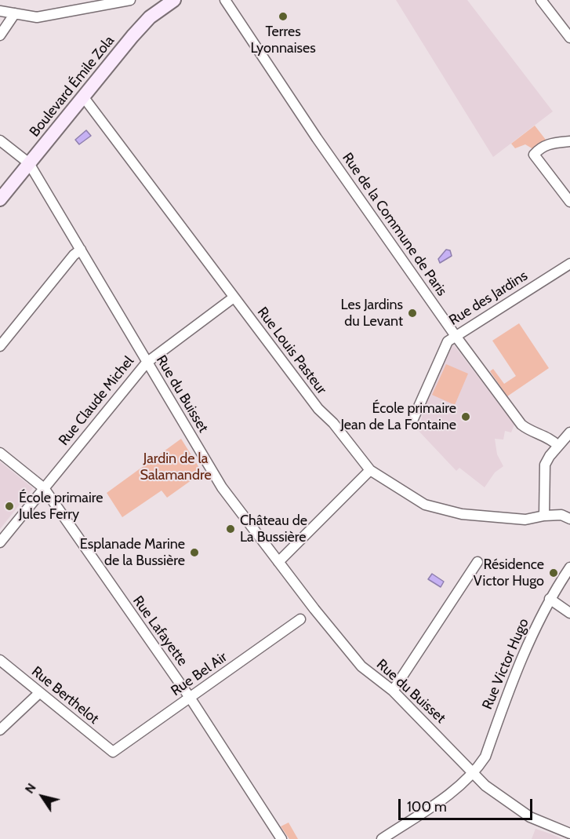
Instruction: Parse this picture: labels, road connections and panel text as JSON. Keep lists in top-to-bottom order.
{
  "streets": {
    "main road": ["Boulevard Émile Zola"],
    "street": [
      "Rue de la Commune de Paris",
      "Rue des Jardins",
      "Rue Louis Pasteur",
      "Rue du Buisset",
      "Rue Claude Michel",
      "Rue Lafayette",
      "Rue Victor Hugo",
      "Rue Bel Air",
      "Rue Berthelot"
    ]
  },
  "crossings": [
    ["Boulevard Émile Zola", "Rue Louis Pasteur"],
    ["Boulevard Émile Zola", "Rue du Buisset"],
    ["Rue de la Commune de Paris", "Rue des Jardins"],
    ["Rue Louis Pasteur", "Rue Claude Michel"],
    ["Rue du Buisset", "Rue Claude Michel"],
    ["Rue du Buisset", "Rue Victor Hugo"],
    ["Rue Claude Michel", "Rue Lafayette"],
    ["Rue Lafayette", "Rue Bel Air"],
    ["Rue Bel Air", "Rue Berthelot"]
  ],
  "parks": ["Jardin de la Salamandre"],
  "places": [
    "Terres Lyonnaises",
    "Les Jardins du Levant",
    "École primaire Jean de La Fontaine",
    "École primaire Jules Ferry",
    "Château de La Bussière",
    "Esplanade Marine de la Bussière",
    "Résidence Victor Hugo"
  ],
  "scale_bar": "100 m",
  "north": "top left"
}
